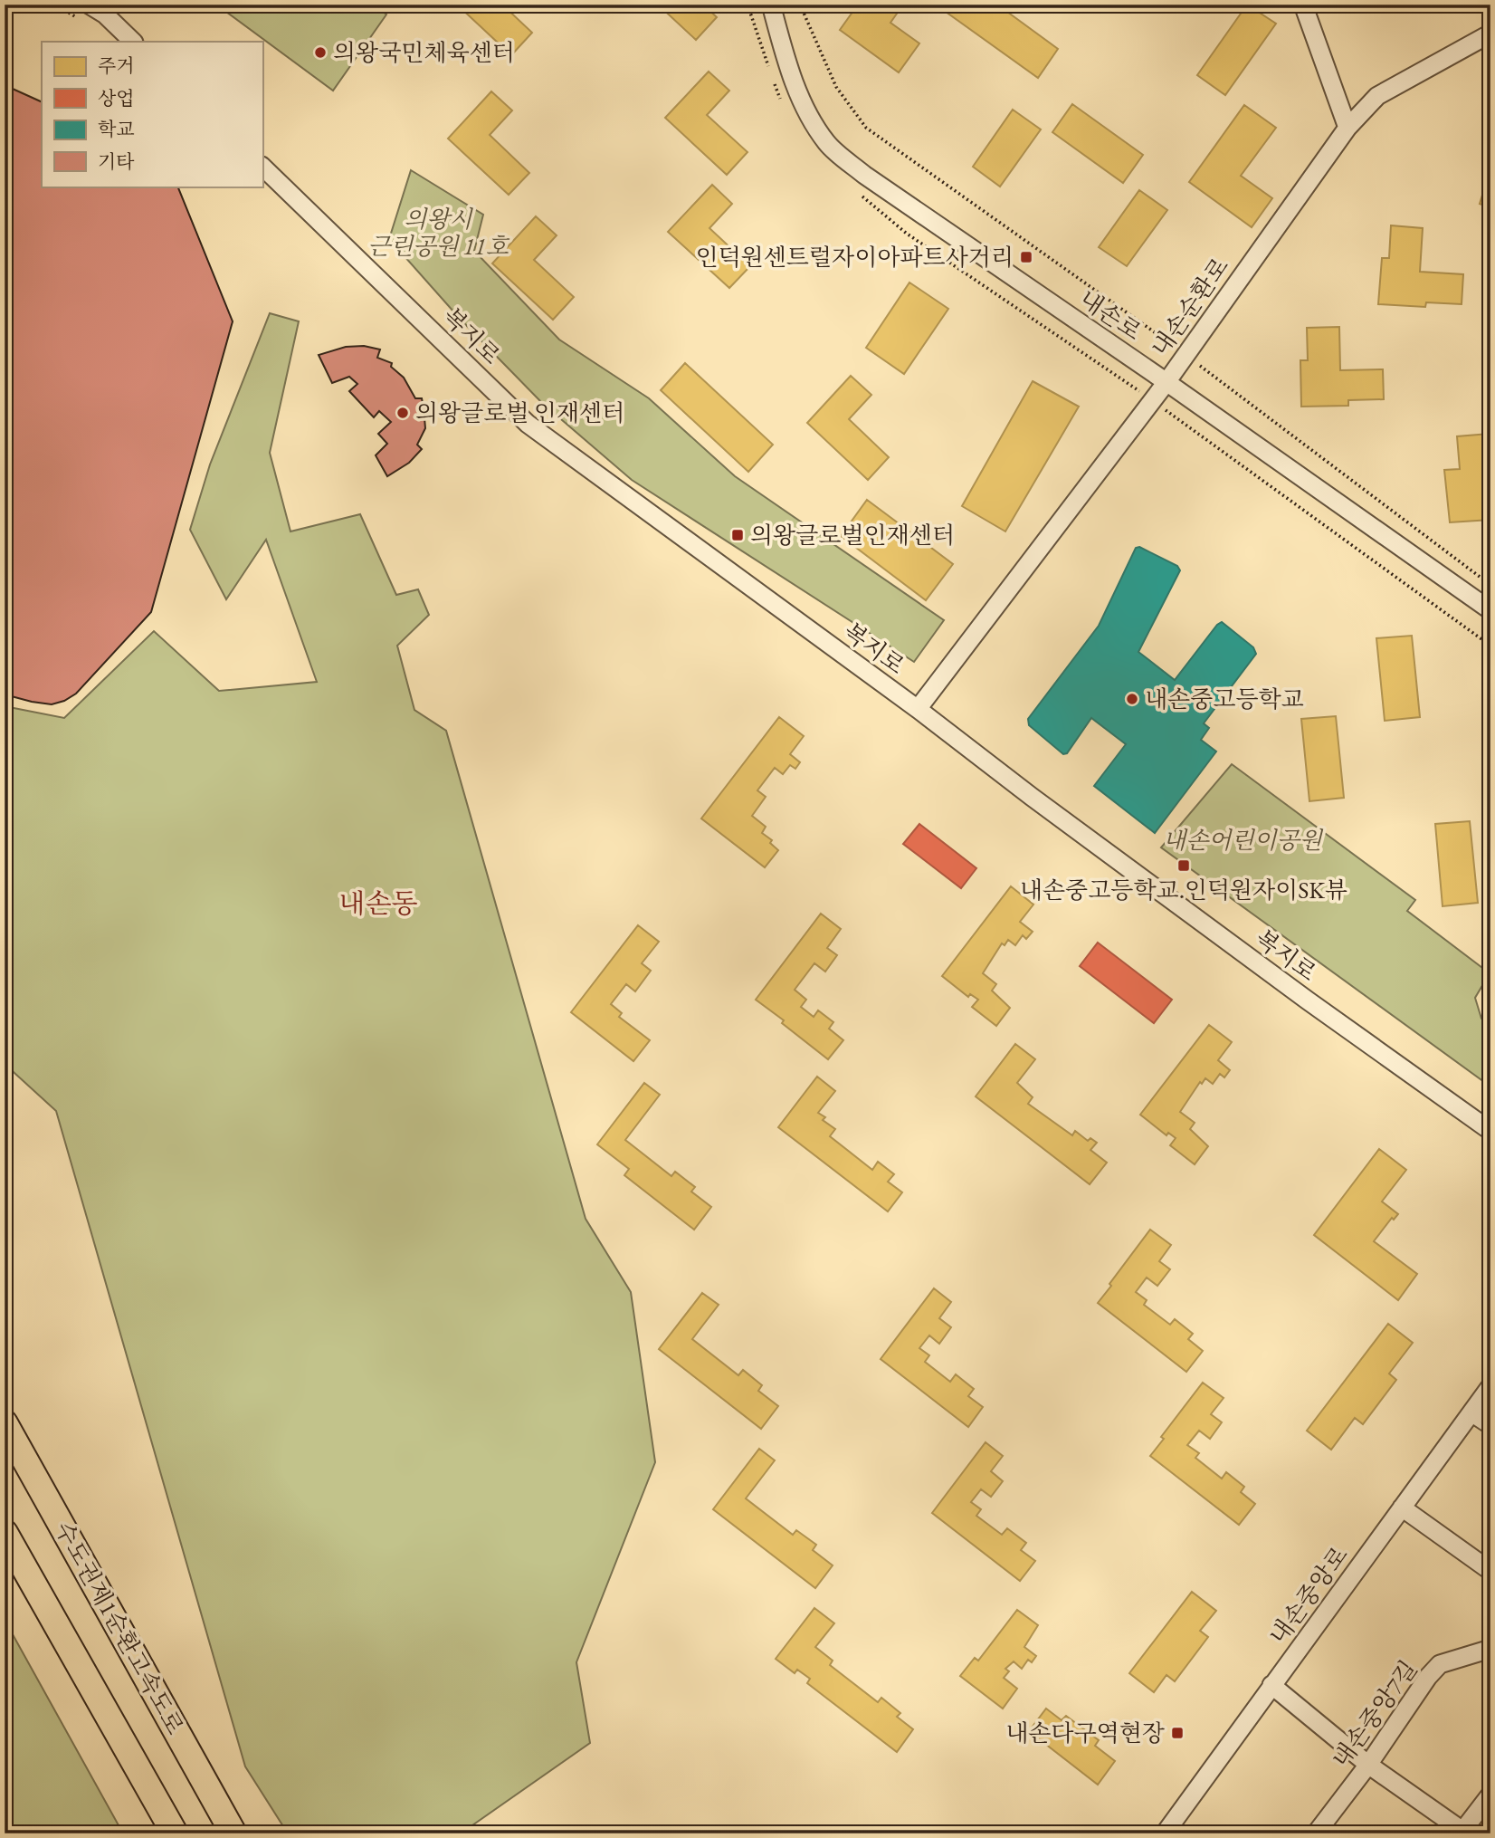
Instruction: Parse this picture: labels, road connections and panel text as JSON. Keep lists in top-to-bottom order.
{
  "streets": {
    "highway": ["수도권제1순환고속도로"],
    "street": [
      "내손순환로",
      "내손로",
      "복지로",
      "내손중앙로",
      "내손중앙7길"
    ]
  },
  "crossings": [
    ["내손순환로", "내손로"],
    ["내손순환로", "복지로"]
  ],
  "districts": ["내손동"],
  "parks": ["의왕시 근린공원 11호", "내손어린이공원"],
  "places": {
    "other": ["의왕국민체육센터", "의왕글로벌 인재센터", "내손중고등학교"],
    "transit": [
      "인덕원센트럴자이아파트사거리",
      "의왕글로벌인재센터",
      "내손중고등학교.인덕원자이SK뷰",
      "내손다구역현장"
    ]
  },
  "legend": [
    "주거",
    "상업",
    "학교",
    "기타"
  ]
}
